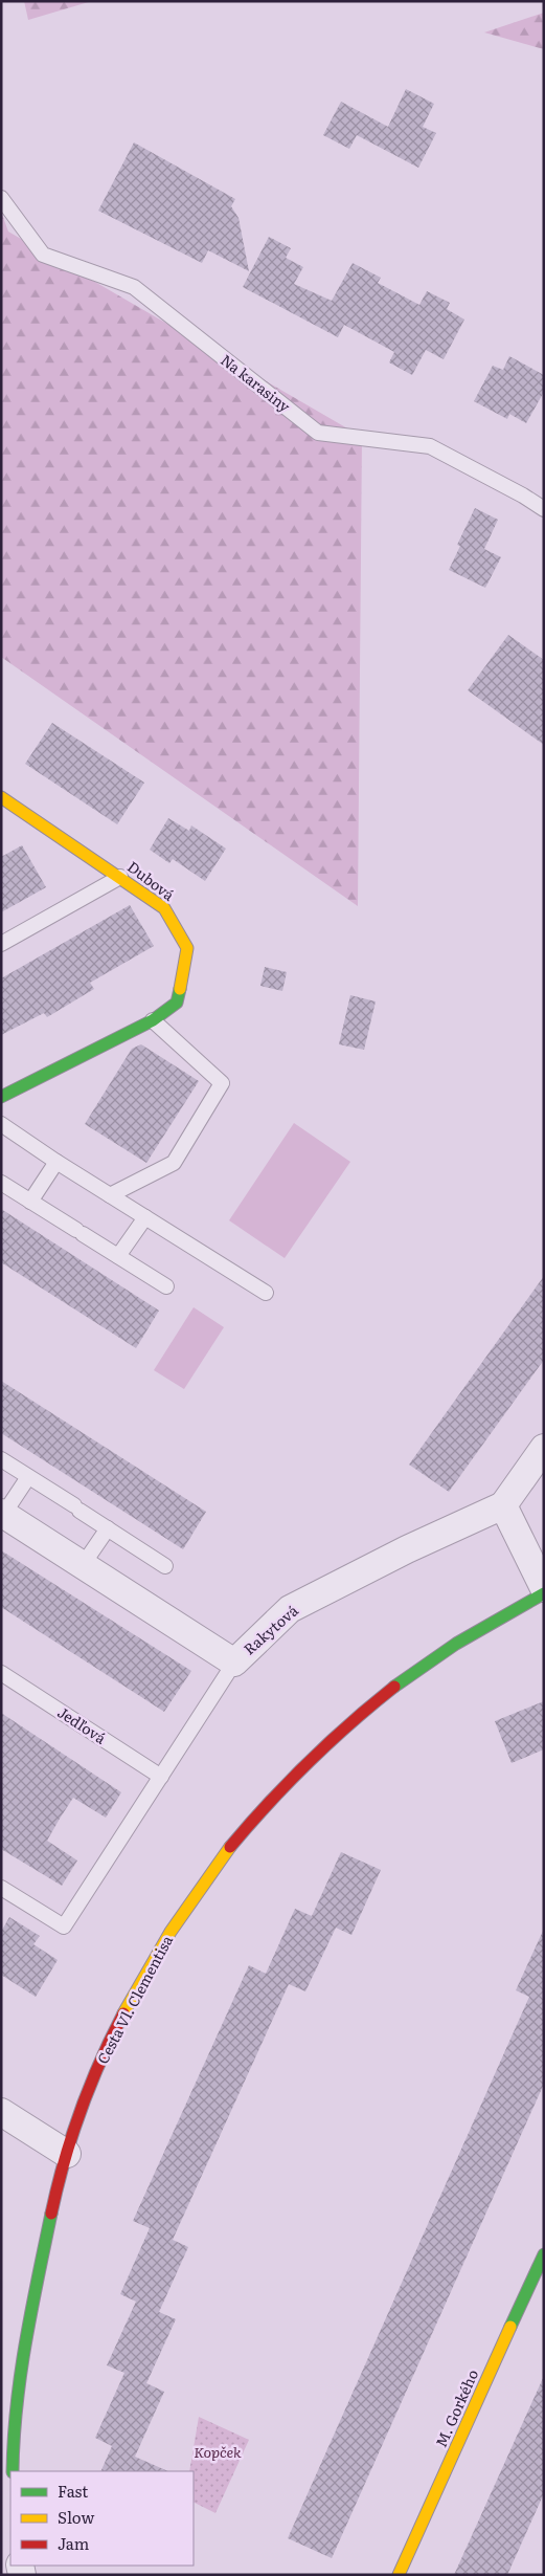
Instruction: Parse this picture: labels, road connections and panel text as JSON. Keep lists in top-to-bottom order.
{
  "streets": {
    "street": [
      "Dubová",
      "Rakytová",
      "Cesta Vl. Clementisa",
      "M. Gorkého"
    ],
    "lane": ["Na karasiny", "Jedľová"]
  },
  "parks": ["Kopček"],
  "legend": ["Fast", "Slow", "Jam"]
}
